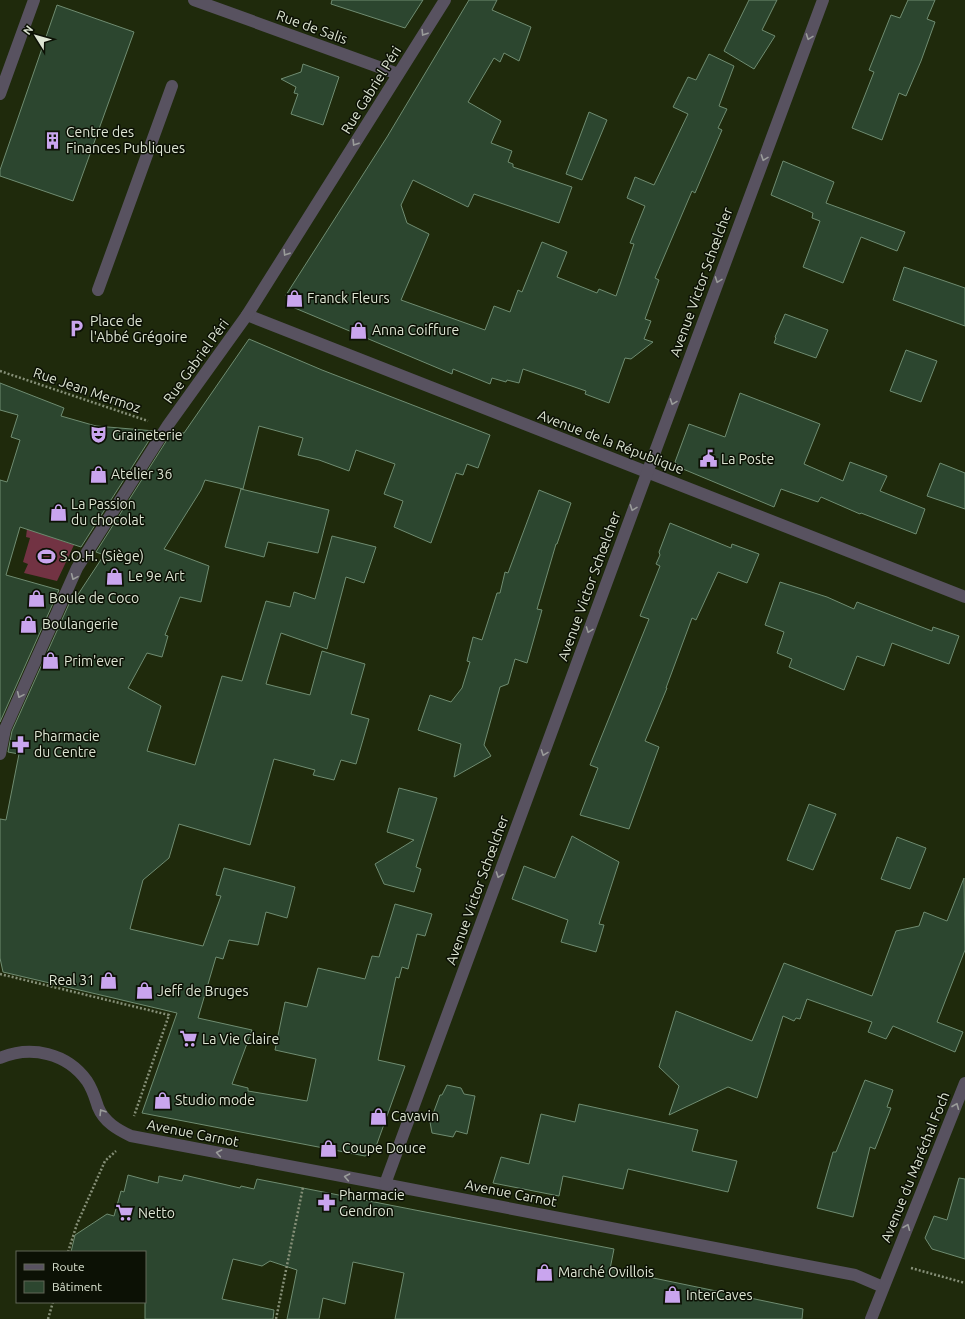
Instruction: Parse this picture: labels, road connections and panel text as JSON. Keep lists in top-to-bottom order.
{
  "streets": {
    "street": [
      "Rue de Salis",
      "Rue Gabriel Péri",
      "Avenue Victor Schœlcher",
      "Avenue de la République",
      "Avenue Carnot",
      "Avenue du Maréchal Foch"
    ],
    "path": ["Rue Jean Mermoz"]
  },
  "crossings": [
    ["Rue de Salis", "Rue Gabriel Péri"],
    ["Rue Gabriel Péri", "Rue Jean Mermoz"],
    ["Rue Gabriel Péri", "Avenue de la République"],
    ["Avenue Victor Schœlcher", "Avenue de la République"],
    ["Avenue Victor Schœlcher", "Avenue Carnot"],
    ["Avenue Carnot", "Avenue du Maréchal Foch"]
  ],
  "one_way": [
    "Rue Gabriel Péri",
    "Avenue Victor Schœlcher",
    "Avenue Carnot",
    "Avenue du Maréchal Foch"
  ],
  "places": {
    "building": ["Centre des Finances Publiques"],
    "shop": [
      "Franck Fleurs",
      "Anna Coiffure",
      "Atelier 36",
      "La Passion du chocolat",
      "Le 9e Art",
      "Boule de Coco",
      "Boulangerie",
      "Prim'ever",
      "Real 31",
      "Jeff de Bruges",
      "Studio mode",
      "Cavavin",
      "Coupe Douce",
      "Marché Ovillois",
      "InterCaves"
    ],
    "parking": ["Place de l'Abbé Grégoire"],
    "theatre": ["Graineterie"],
    "public building": ["La Poste"],
    "sports": ["S.O.H. (Siège)"],
    "pharmacy": ["Pharmacie du Centre", "Pharmacie Gendron"],
    "supermarket": ["La Vie Claire", "Netto"]
  },
  "legend": ["Route", "Bâtiment"],
  "north": "top left"
}
